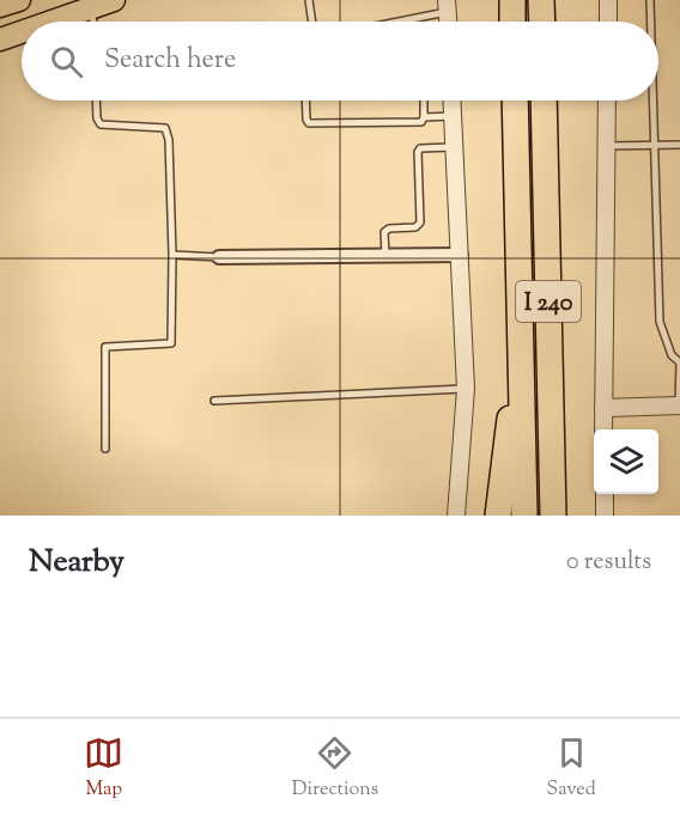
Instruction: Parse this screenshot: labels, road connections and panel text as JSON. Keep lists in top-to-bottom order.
{
  "streets": {
    "highway": ["I 240"]
  },
  "page": {
    "search": "Search here",
    "heading": ["Nearby", "0 results"],
    "nav": ["Map", "Directions", "Saved"]
  }
}
